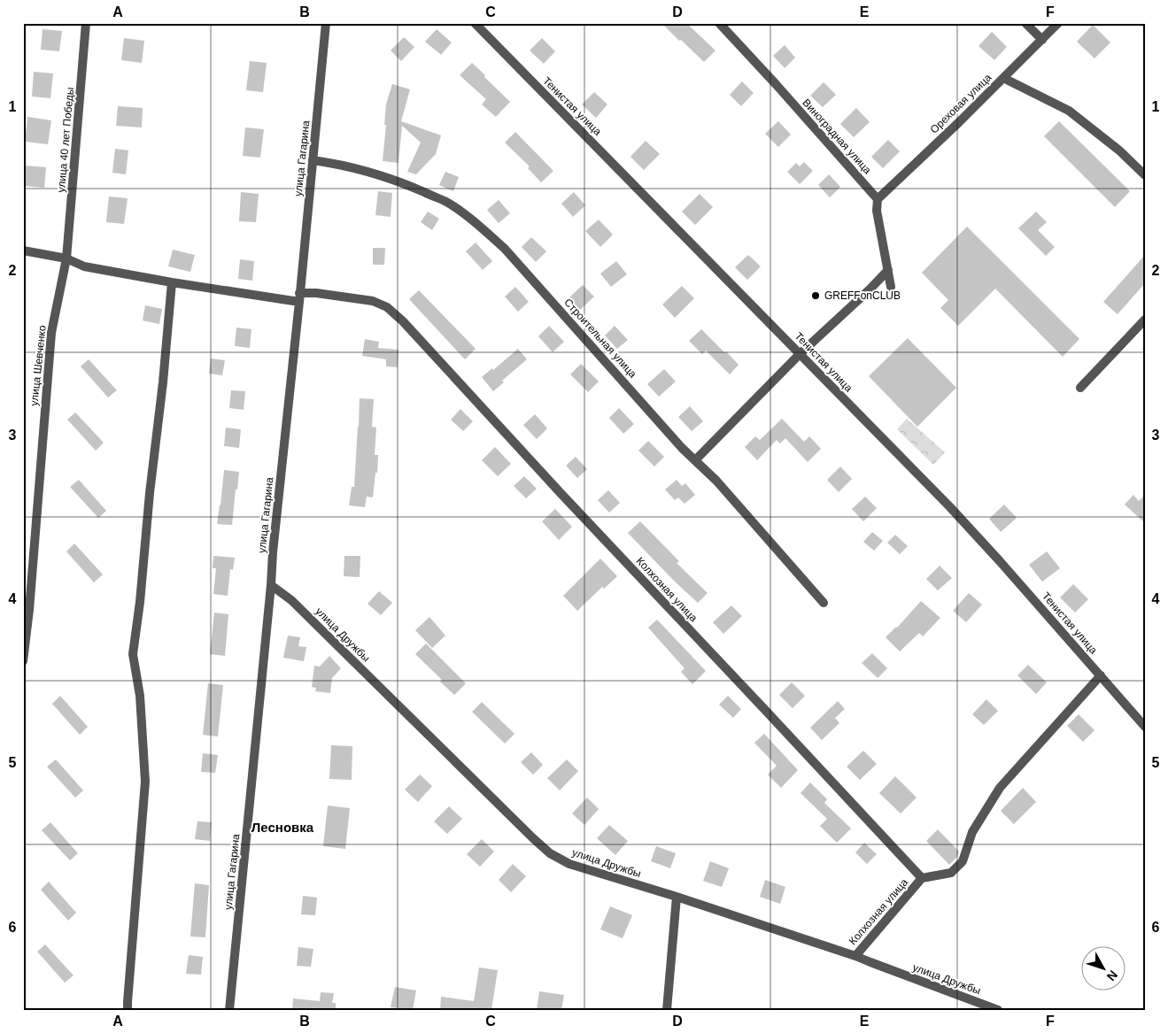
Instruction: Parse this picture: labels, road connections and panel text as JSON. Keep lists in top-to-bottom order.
{
  "streets": {
    "street": [
      "Ореховая улица",
      "Тенистая улица",
      "Виноградная улица",
      "улица 40 лет Победы",
      "улица Гагарина",
      "Строительная улица",
      "улица Шевченко",
      "Колхозная улица",
      "улица Дружбы"
    ]
  },
  "crossings": [
    ["Ореховая улица", "Виноградная улица"],
    ["улица 40 лет Победы", "улица Шевченко"],
    ["улица 40 лет Победы", "Колхозная улица"],
    ["улица Гагарина", "Строительная улица"],
    ["улица Гагарина", "Колхозная улица"],
    ["улица Гагарина", "улица Дружбы"],
    ["улица Шевченко", "Колхозная улица"],
    ["Колхозная улица", "улица Дружбы"]
  ],
  "districts": ["Лесновка"],
  "places": ["GREFFonCLUB"],
  "north": "bottom right",
  "grid": {
    "columns": [
      "A",
      "B",
      "C",
      "D",
      "E",
      "F"
    ],
    "rows": [
      "1",
      "2",
      "3",
      "4",
      "5",
      "6"
    ]
  }
}
